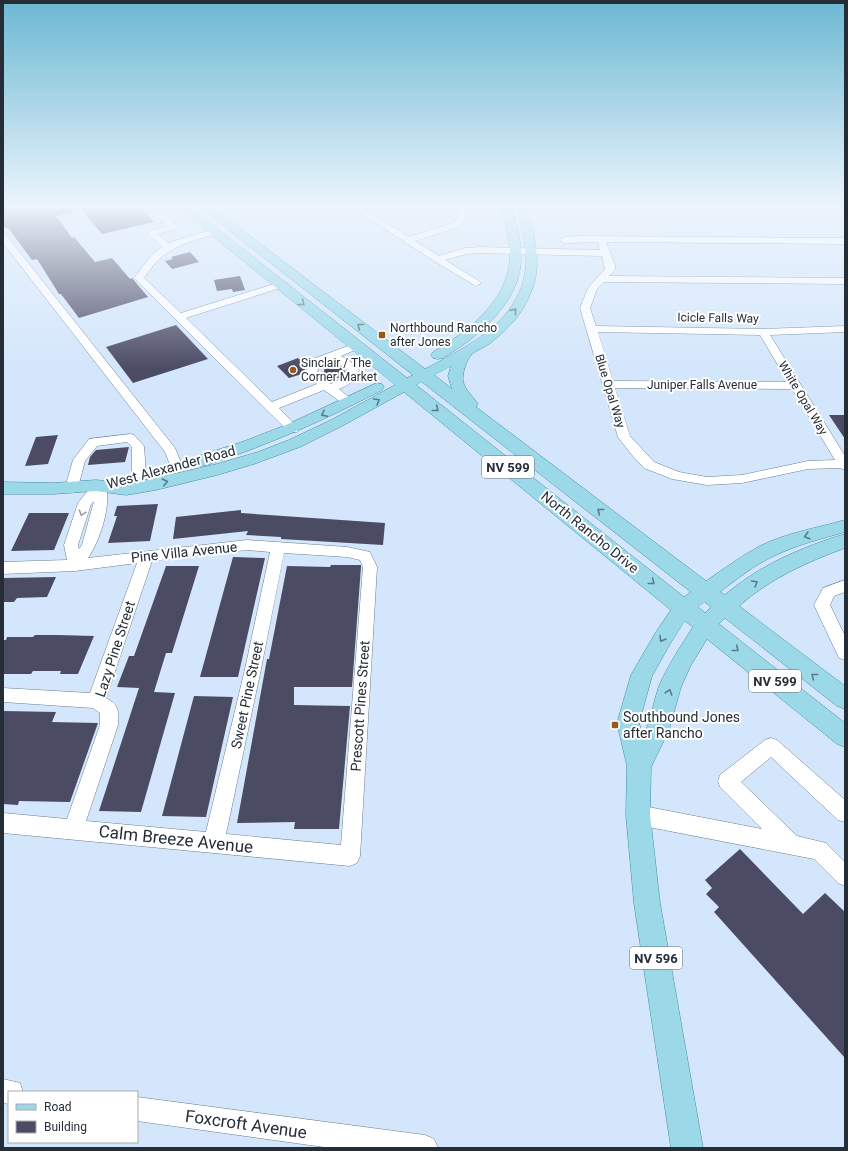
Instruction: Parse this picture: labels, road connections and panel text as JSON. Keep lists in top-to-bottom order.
{
  "streets": {
    "main road": [
      "West Alexander Road",
      "NV 599",
      "North Rancho Drive",
      "NV 596"
    ],
    "street": [
      "Icicle Falls Way",
      "Juniper Falls Avenue",
      "Blue Opal Way",
      "White Opal Way",
      "Pine Villa Avenue",
      "Lazy Pine Street",
      "Sweet Pine Street",
      "Prescott Pines Street",
      "Calm Breeze Avenue",
      "Foxcroft Avenue"
    ]
  },
  "crossings": [
    ["Icicle Falls Way", "Blue Opal Way"],
    ["Icicle Falls Way", "White Opal Way"],
    ["Juniper Falls Avenue", "Blue Opal Way"],
    ["Juniper Falls Avenue", "White Opal Way"],
    ["Blue Opal Way", "White Opal Way"],
    ["West Alexander Road", "North Rancho Drive"],
    ["North Rancho Drive", "NV 596"],
    ["Pine Villa Avenue", "Lazy Pine Street"],
    ["Pine Villa Avenue", "Sweet Pine Street"],
    ["Pine Villa Avenue", "Prescott Pines Street"],
    ["Lazy Pine Street", "Calm Breeze Avenue"],
    ["Sweet Pine Street", "Calm Breeze Avenue"],
    ["Prescott Pines Street", "Calm Breeze Avenue"]
  ],
  "places": {
    "transit": ["Northbound Rancho after Jones", "Southbound Jones after Rancho"],
    "other": ["Sinclair / The Corner Market"]
  },
  "legend": ["Road", "Building"]
}
